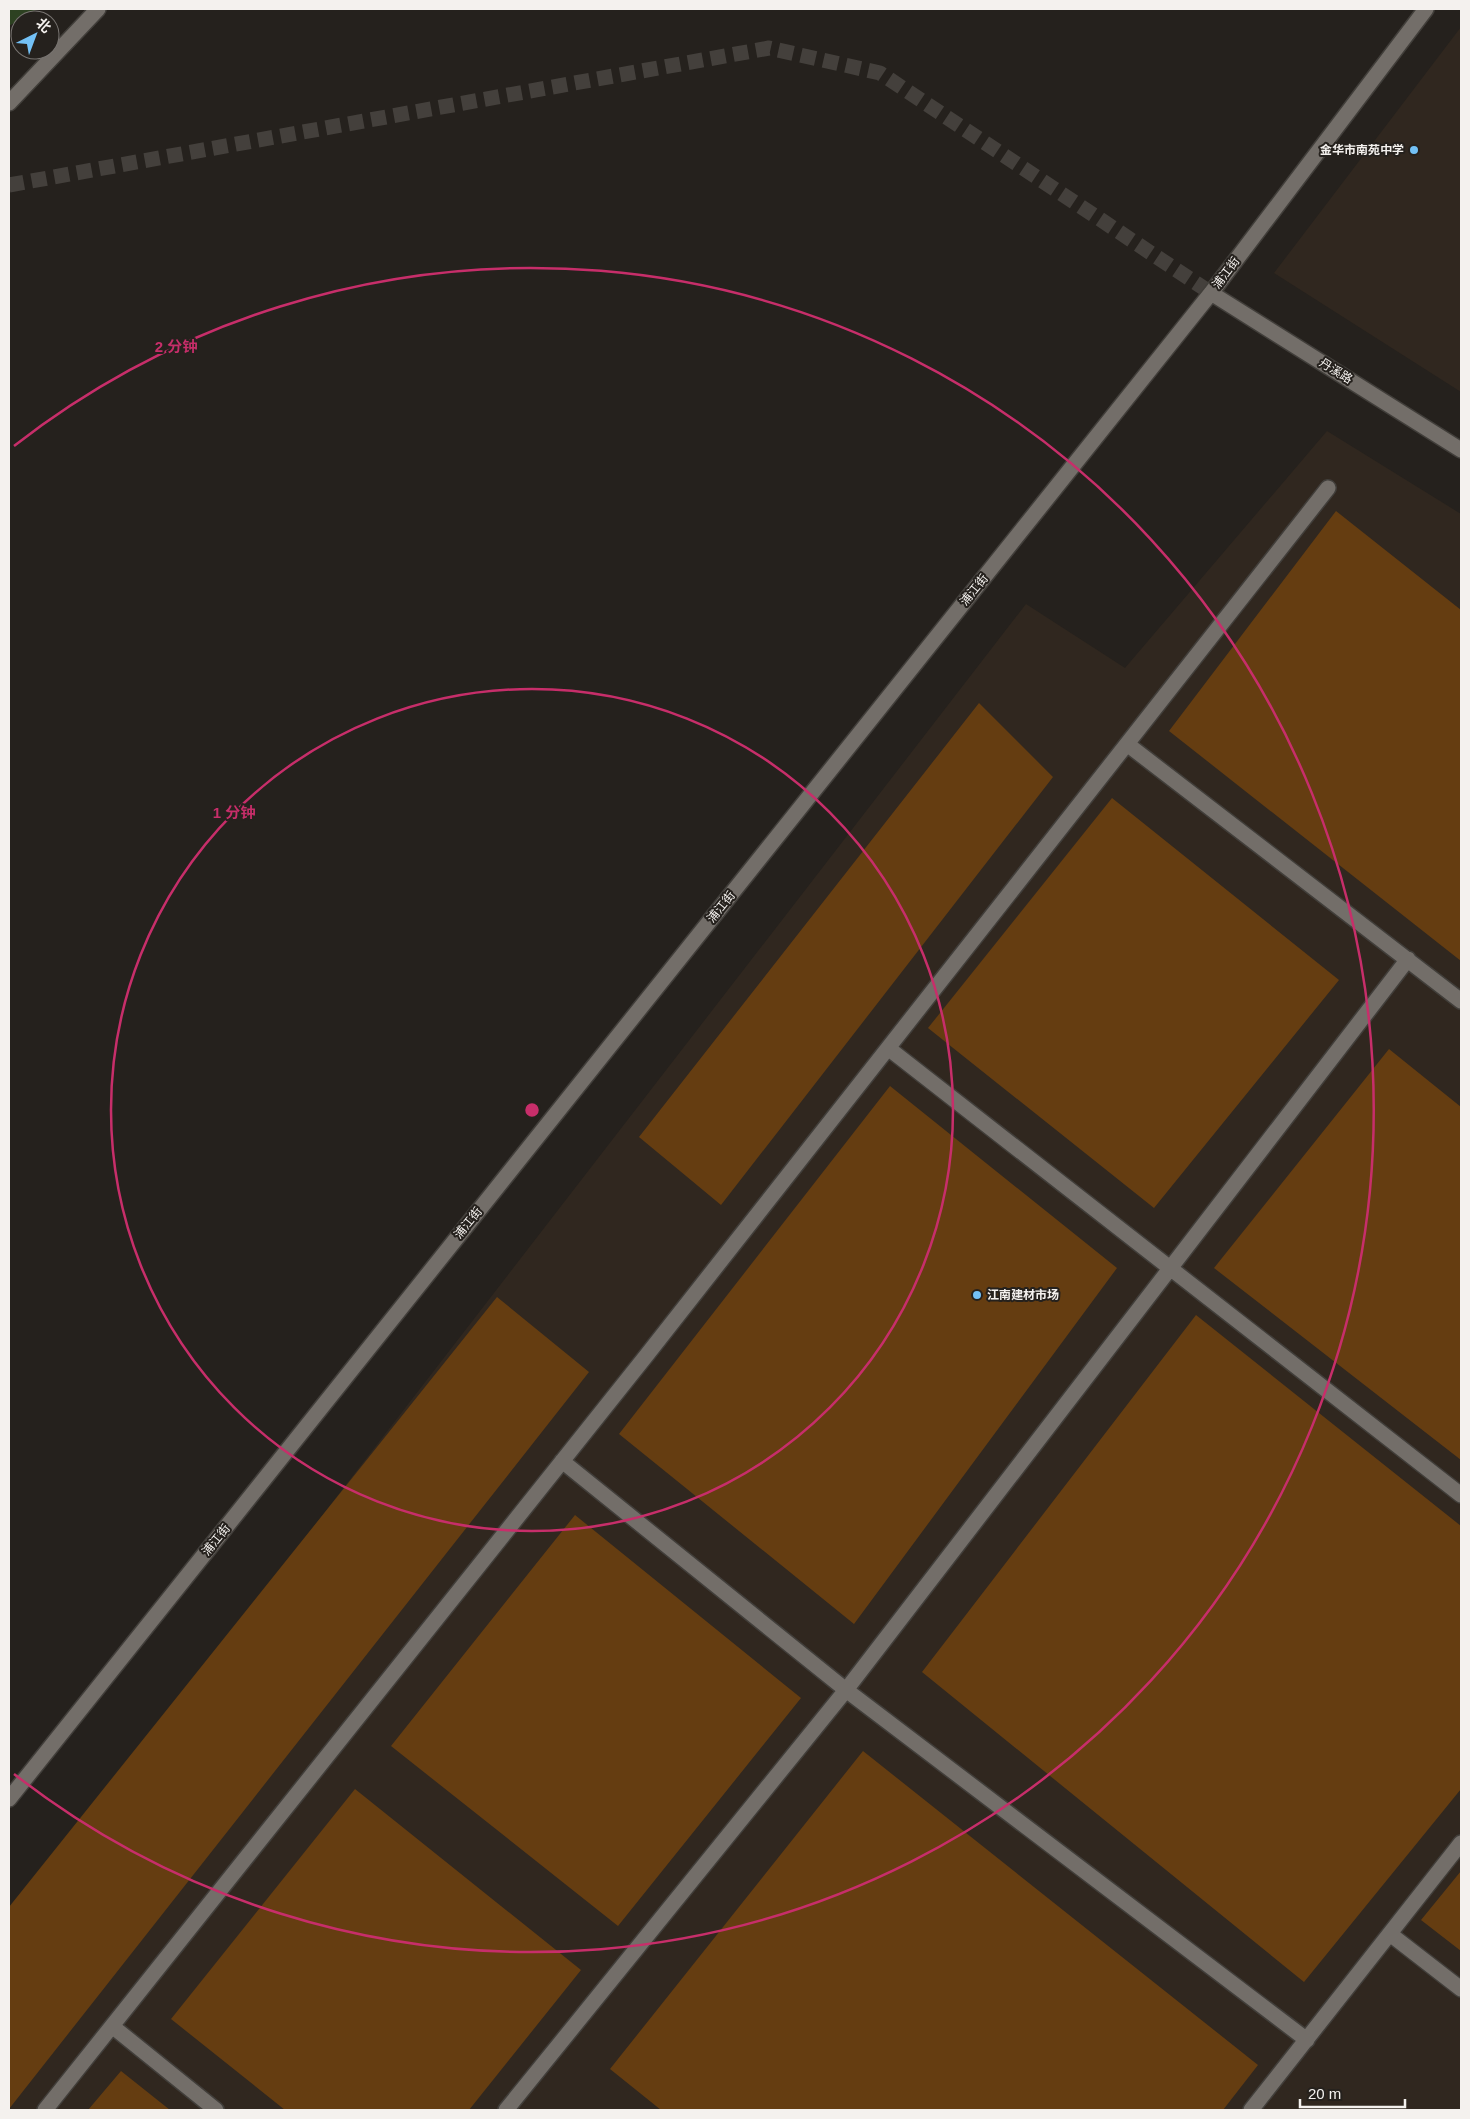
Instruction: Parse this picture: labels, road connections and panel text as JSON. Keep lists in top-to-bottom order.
{
  "streets": {
    "street": ["浦江街", "丹溪路"]
  },
  "crossings": [
    ["浦江街", "丹溪路"]
  ],
  "places": ["金华市南苑中学", "江南建材市场"],
  "scale_bar": "20 m",
  "north": "top right",
  "rings": ["2 分钟", "1 分钟"]
}
